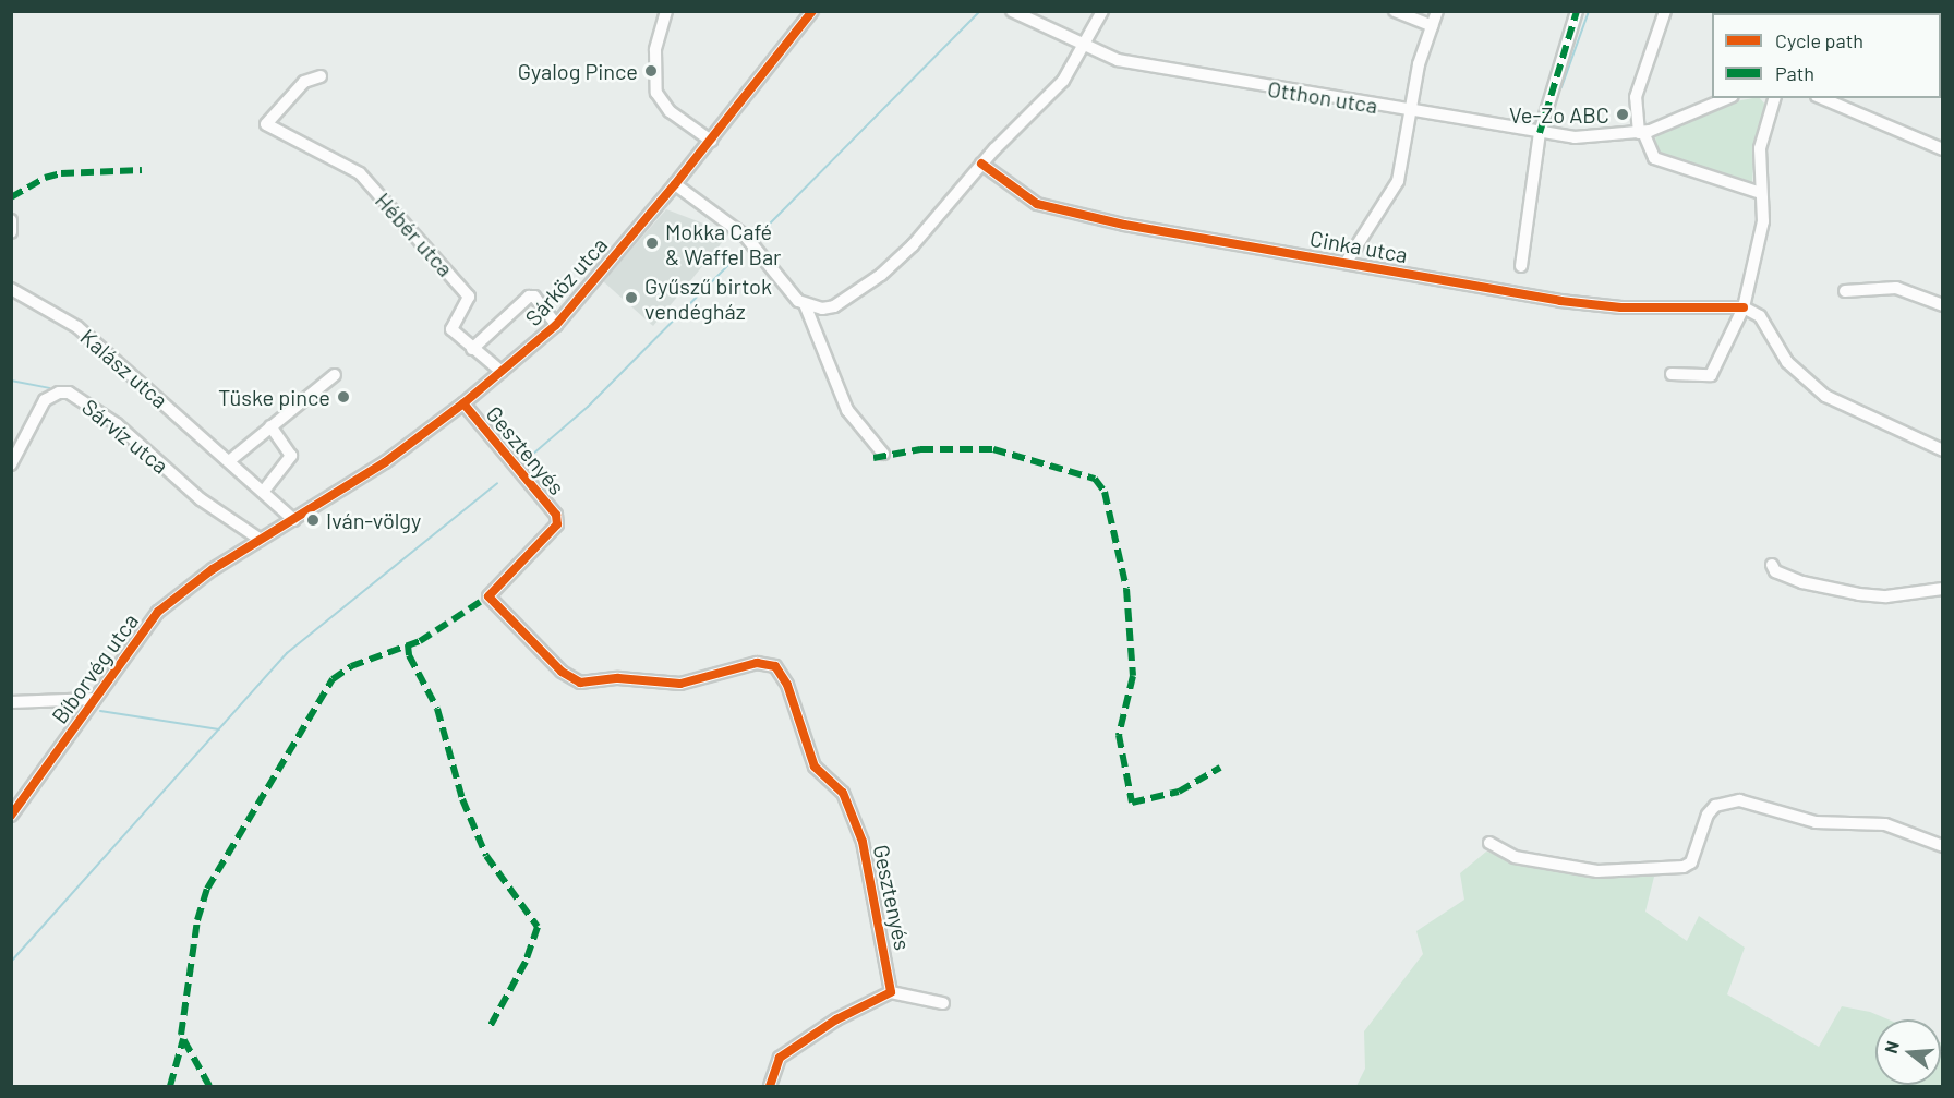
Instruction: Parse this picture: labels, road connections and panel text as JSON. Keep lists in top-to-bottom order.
{
  "streets": {
    "street": [
      "Otthon utca",
      "Hébér utca",
      "Cinka utca",
      "Sárköz utca",
      "Kalász utca",
      "Sárvíz utca",
      "Gesztenyés",
      "Bíborvég utca"
    ]
  },
  "crossings": [
    ["Hébér utca", "Sárköz utca"],
    ["Sárköz utca", "Kalász utca"],
    ["Sárköz utca", "Gesztenyés"],
    ["Sárköz utca", "Bíborvég utca"],
    ["Kalász utca", "Bíborvég utca"],
    ["Sárvíz utca", "Bíborvég utca"]
  ],
  "places": [
    "Gyalog Pince",
    "Ve-Zo ABC",
    "Mokka Café & Waffel Bar",
    "Gyűszű birtok vendégház",
    "Tüske pince",
    "Iván-völgy"
  ],
  "legend": ["Cycle path", "Path"],
  "north": "left"
}
